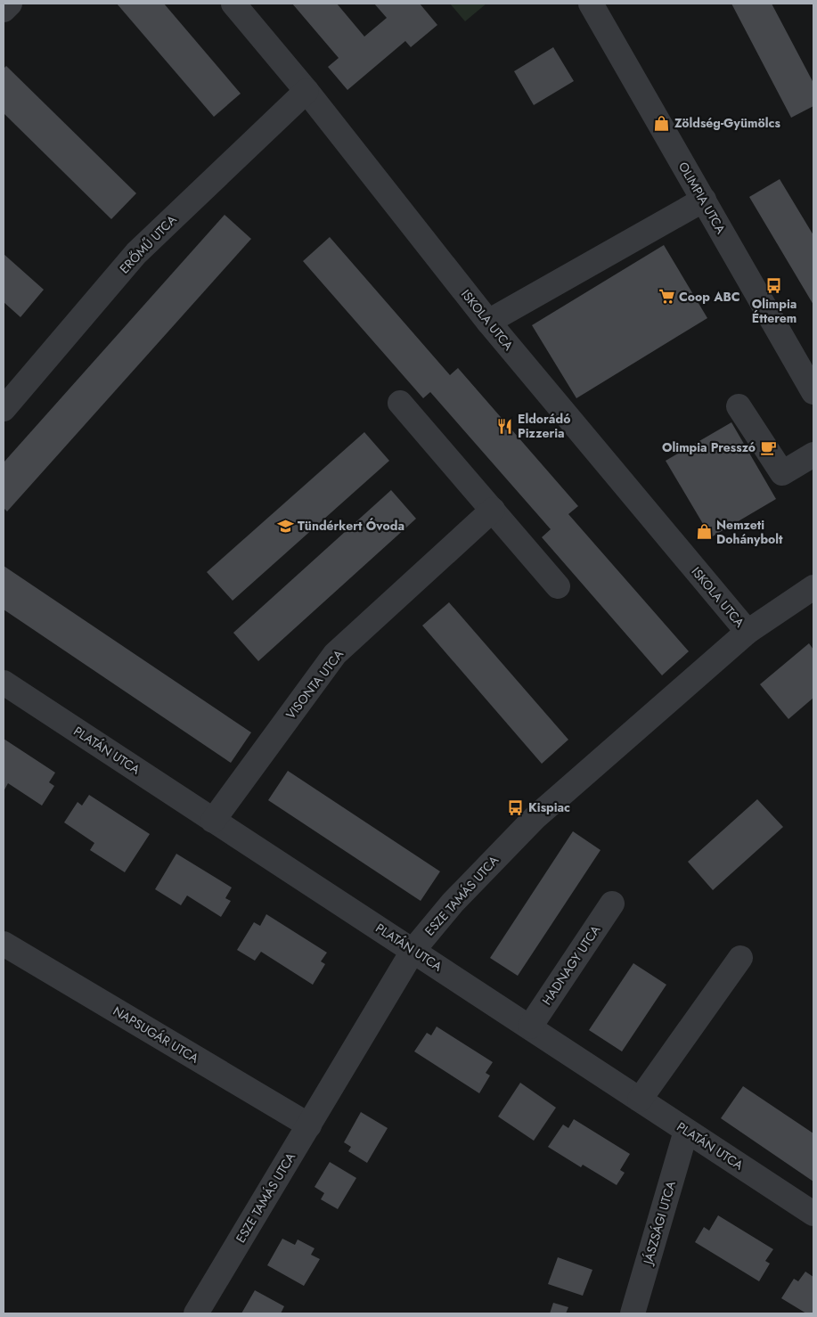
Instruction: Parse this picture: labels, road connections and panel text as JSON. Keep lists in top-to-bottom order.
{
  "streets": {
    "street": [
      "OLIMPIA UTCA",
      "ERŐMŰ UTCA",
      "ISKOLA UTCA",
      "VISONTA UTCA",
      "PLATÁN UTCA",
      "ESZE TAMÁS UTCA",
      "HADNAGY UTCA",
      "NAPSUGÁR UTCA",
      "JÁSZSÁGI UTCA"
    ]
  },
  "crossings": [
    ["ERŐMŰ UTCA", "ISKOLA UTCA"],
    ["ISKOLA UTCA", "ESZE TAMÁS UTCA"],
    ["VISONTA UTCA", "PLATÁN UTCA"],
    ["PLATÁN UTCA", "ESZE TAMÁS UTCA"],
    ["PLATÁN UTCA", "HADNAGY UTCA"],
    ["PLATÁN UTCA", "JÁSZSÁGI UTCA"],
    ["ESZE TAMÁS UTCA", "NAPSUGÁR UTCA"]
  ],
  "places": {
    "shop": ["Zöldség-Gyümölcs", "Nemzeti Dohánybolt"],
    "bus stop": ["Olimpia Étterem", "Kispiac"],
    "supermarket": ["Coop ABC"],
    "restaurant": ["Eldorádó Pizzeria"],
    "cafe": ["Olimpia Presszó"],
    "school or university": ["Tündérkert Óvoda"]
  }
}
